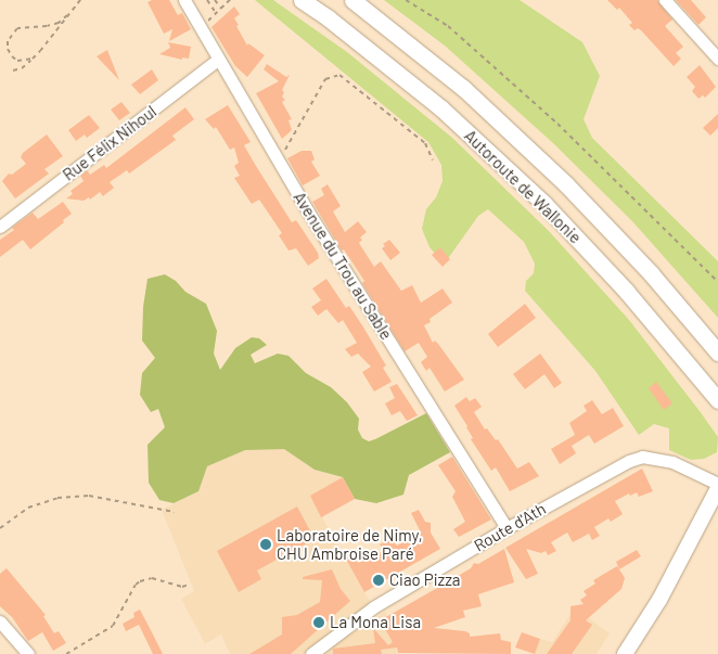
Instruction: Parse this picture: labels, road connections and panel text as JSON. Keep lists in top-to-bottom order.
{
  "streets": {
    "highway": ["Autoroute de Wallonie"],
    "street": ["Rue Félix Nihoul", "Avenue du Trou au Sable", "Route d'Ath"]
  },
  "crossings": [
    ["Rue Félix Nihoul", "Avenue du Trou au Sable"],
    ["Avenue du Trou au Sable", "Route d'Ath"]
  ],
  "places": ["Laboratoire de Nimy, CHU Ambroise Paré", "Ciao Pizza", "La Mona Lisa"]
}
